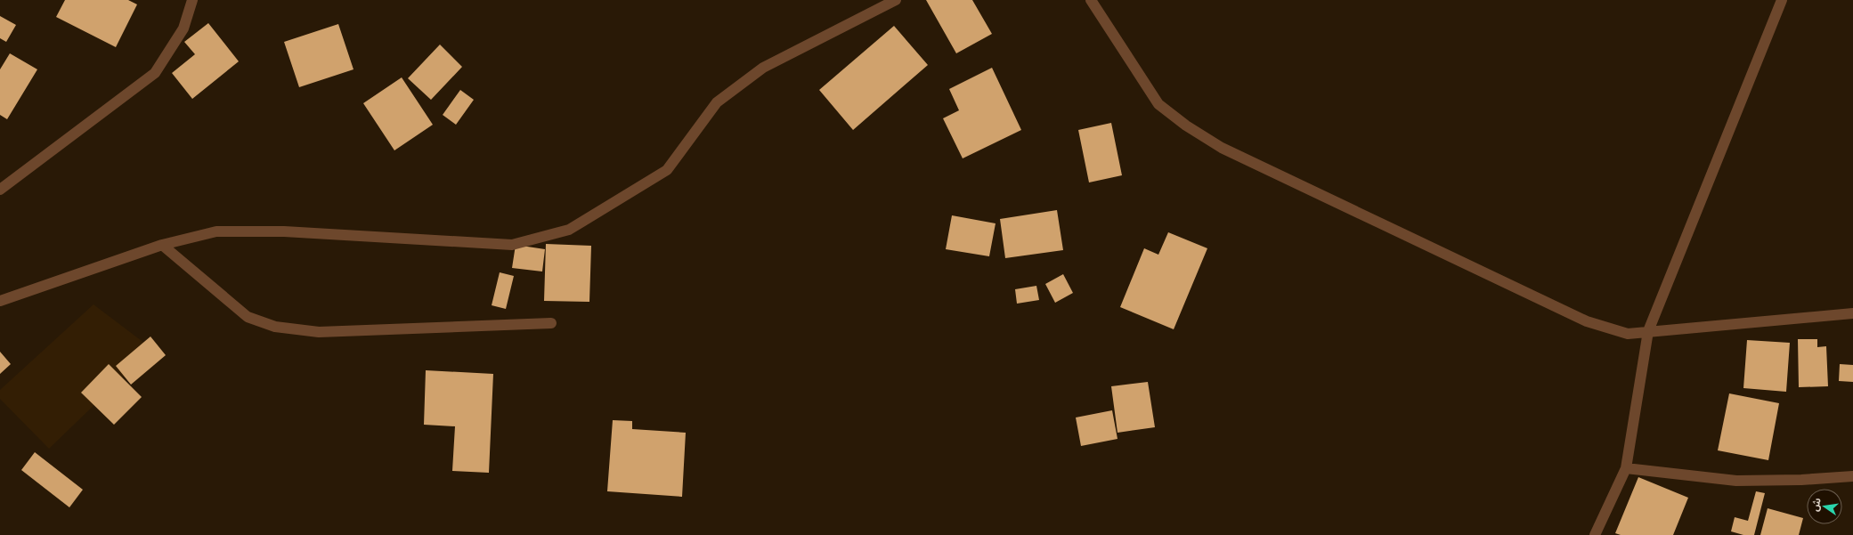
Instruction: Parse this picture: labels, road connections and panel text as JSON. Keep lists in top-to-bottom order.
{
  "north": "left"
}
